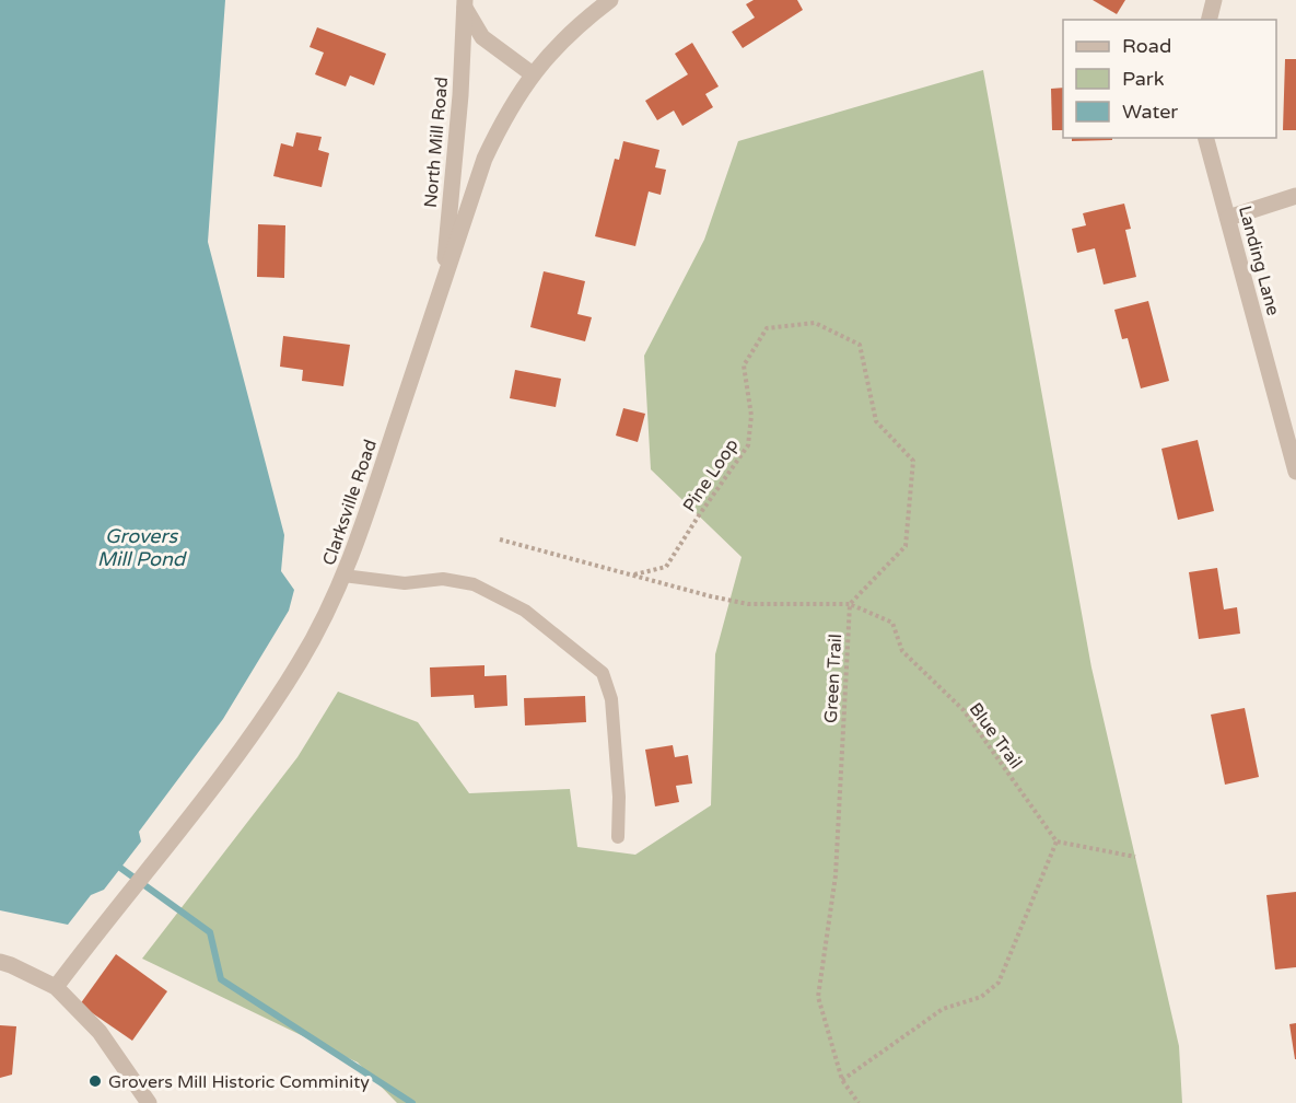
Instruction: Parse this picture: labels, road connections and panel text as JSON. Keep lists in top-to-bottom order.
{
  "streets": {
    "street": ["North Mill Road", "Landing Lane", "Clarksville Road"],
    "path": ["Pine Loop", "Green Trail", "Blue Trail"]
  },
  "crossings": [
    ["North Mill Road", "Clarksville Road"],
    ["Pine Loop", "Green Trail"],
    ["Pine Loop", "Blue Trail"],
    ["Green Trail", "Blue Trail"]
  ],
  "water": ["Grovers Mill Pond"],
  "places": ["Grovers Mill Historic Comminity"],
  "legend": ["Road", "Park", "Water"]
}
